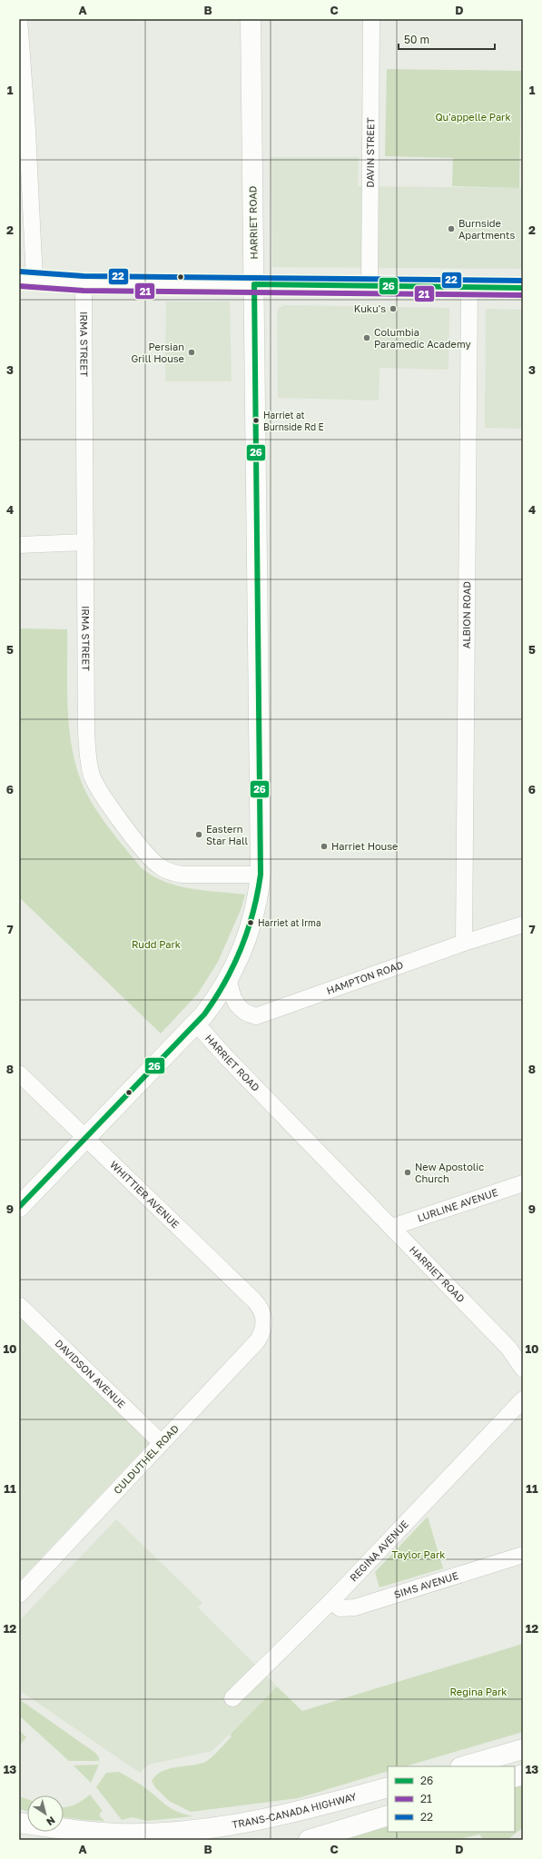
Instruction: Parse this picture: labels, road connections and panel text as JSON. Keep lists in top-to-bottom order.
{
  "streets": {
    "main road": ["HARRIET ROAD", "TRANS-CANADA HIGHWAY"],
    "street": [
      "DAVIN STREET",
      "IRMA STREET",
      "ALBION ROAD",
      "HAMPTON ROAD",
      "WHITTIER AVENUE",
      "LURLINE AVENUE",
      "DAVIDSON AVENUE",
      "CULDUTHEL ROAD",
      "REGINA AVENUE",
      "SIMS AVENUE"
    ]
  },
  "crossings": [
    ["HARRIET ROAD", "IRMA STREET"],
    ["HARRIET ROAD", "HAMPTON ROAD"],
    ["HARRIET ROAD", "LURLINE AVENUE"],
    ["ALBION ROAD", "HAMPTON ROAD"],
    ["WHITTIER AVENUE", "CULDUTHEL ROAD"],
    ["DAVIDSON AVENUE", "CULDUTHEL ROAD"],
    ["REGINA AVENUE", "SIMS AVENUE"]
  ],
  "parks": [
    "Qu'appelle Park",
    "Rudd Park",
    "Taylor Park",
    "Regina Park"
  ],
  "places": [
    "Burnside Apartments",
    "Kuku's",
    "Columbia Paramedic Academy",
    "Persian Grill House",
    "Harriet at Burnside Rd E",
    "Eastern Star Hall",
    "Harriet House",
    "Harriet at Irma",
    "New Apostolic Church"
  ],
  "lines": ["transit line 22", "transit line 26", "transit line 21"],
  "legend": ["26", "21", "22"],
  "scale_bar": "50 m",
  "north": "bottom right",
  "grid": {
    "columns": [
      "A",
      "B",
      "C",
      "D"
    ],
    "rows": [
      "1",
      "2",
      "3",
      "4",
      "5",
      "6",
      "7",
      "8",
      "9",
      "10",
      "11",
      "12",
      "13"
    ]
  }
}
